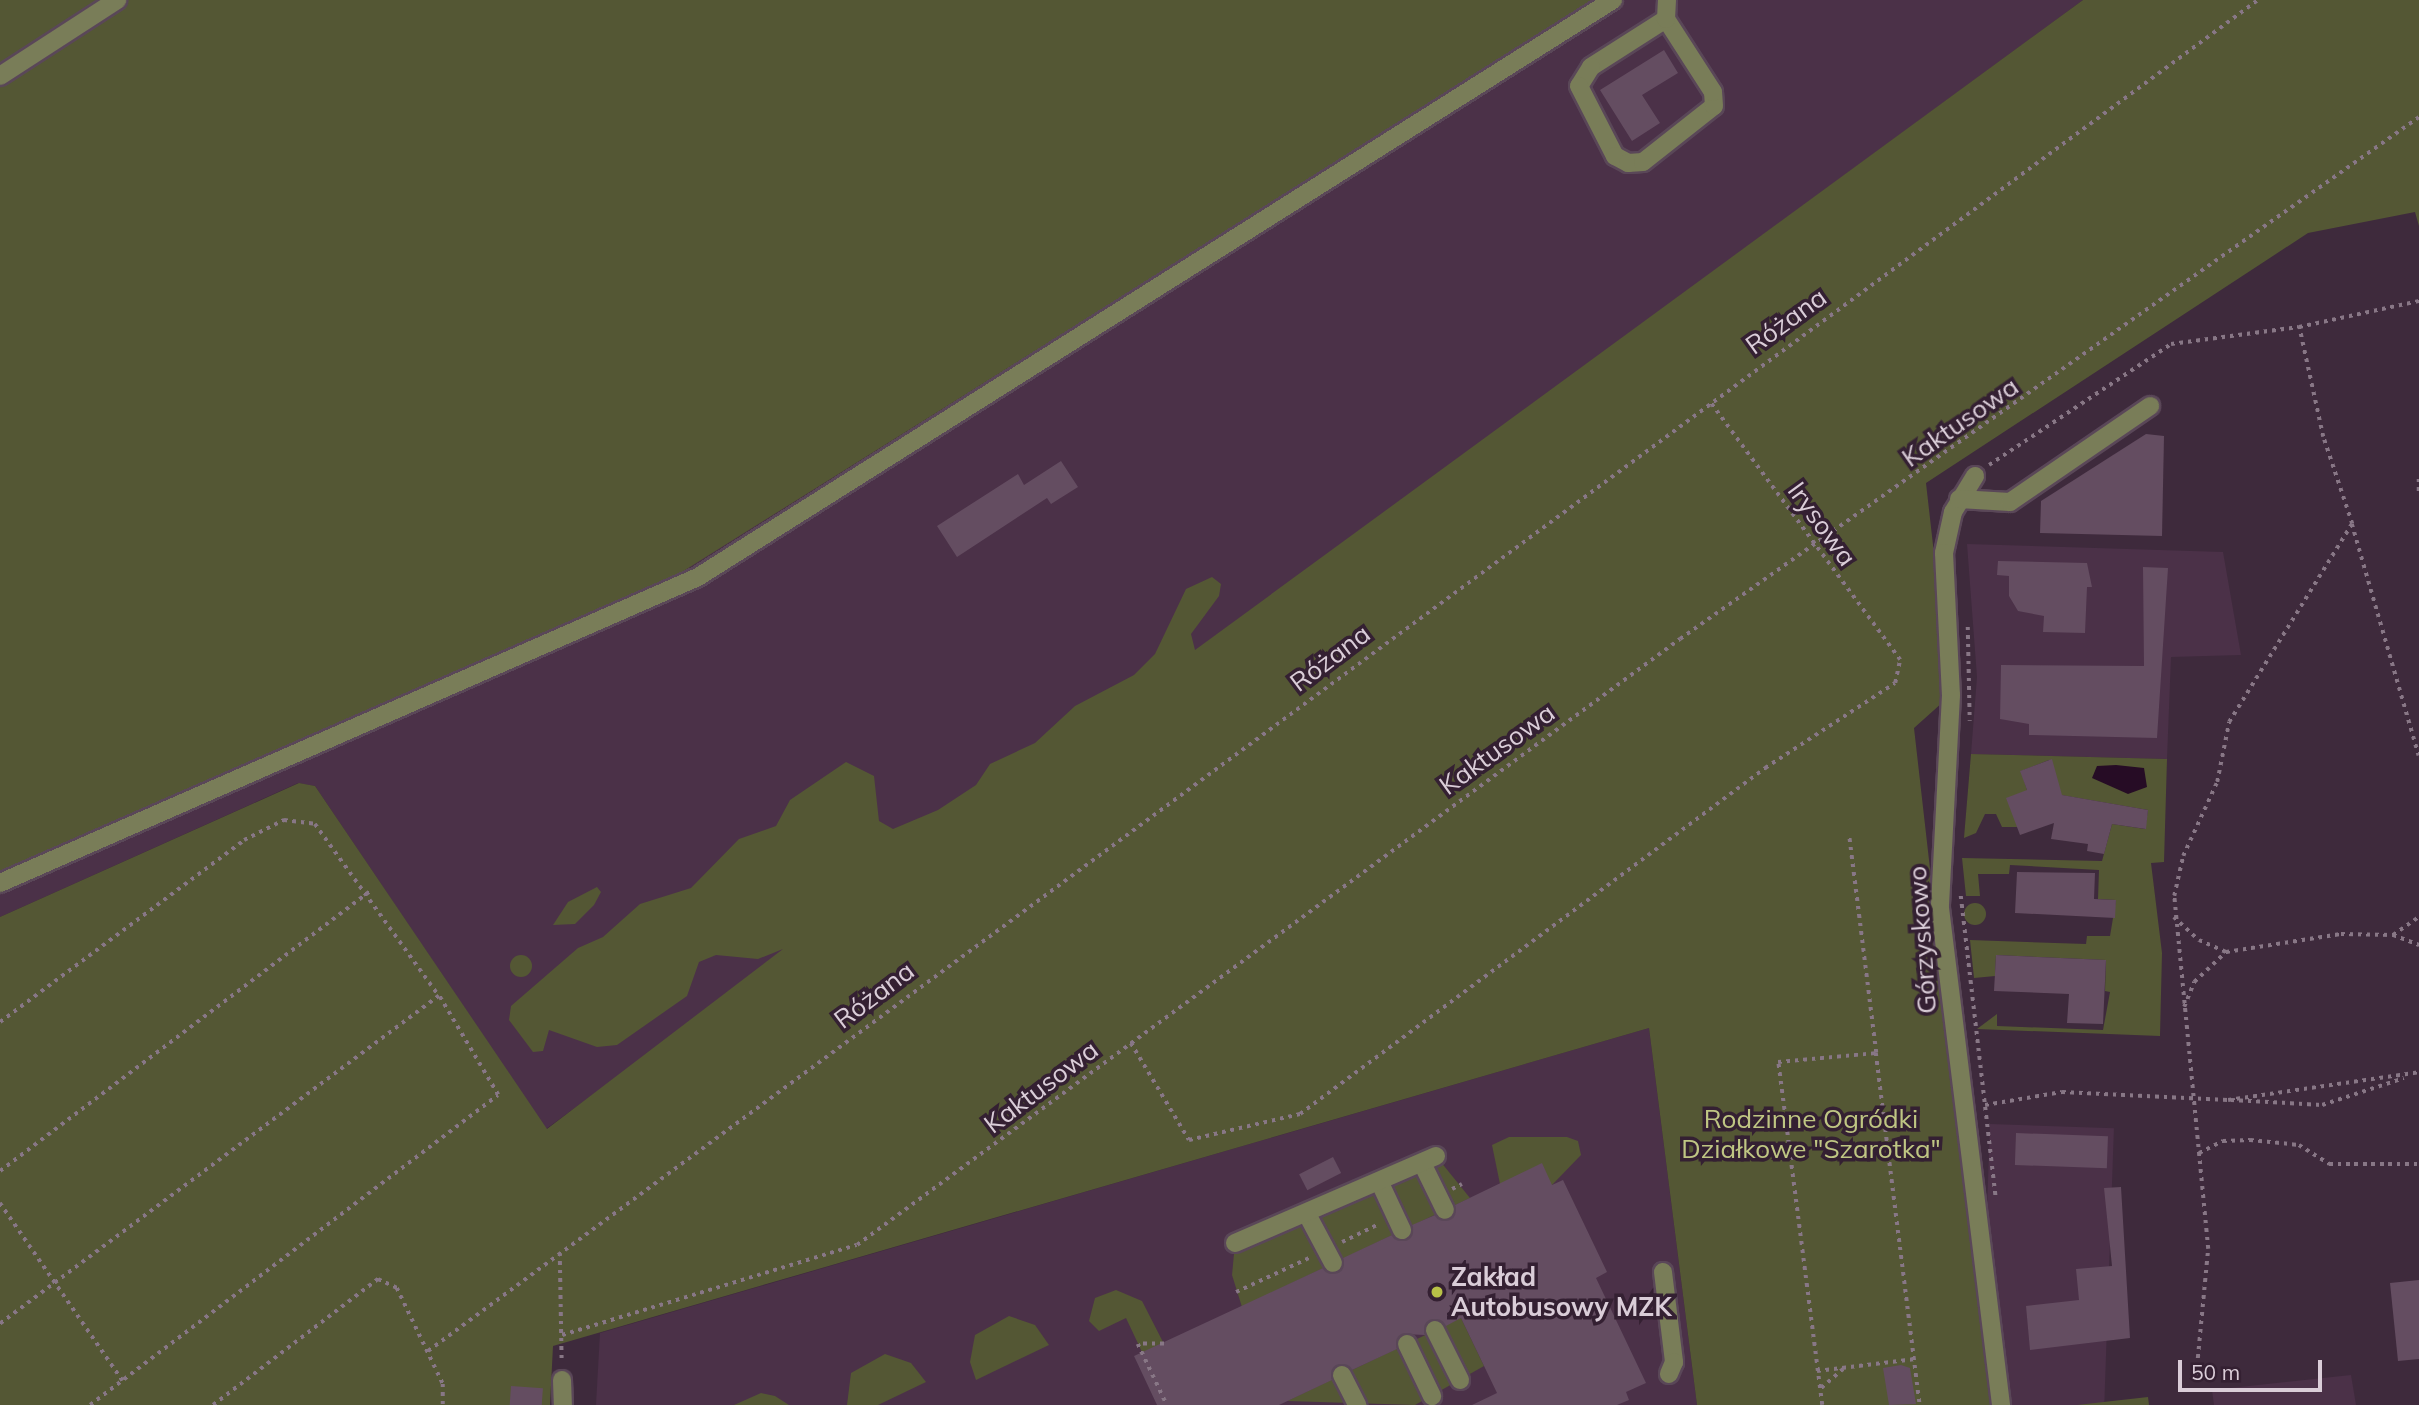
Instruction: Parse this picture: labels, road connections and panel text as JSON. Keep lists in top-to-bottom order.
{
  "streets": {
    "street": ["Górzyskowo"],
    "path": ["Różana", "Kaktusowa", "Irysowa"]
  },
  "crossings": [
    ["Różana", "Irysowa"],
    ["Kaktusowa", "Irysowa"]
  ],
  "parks": ["Rodzinne Ogródki Działkowe \"Szarotka\""],
  "places": ["Zakład Autobusowy MZK"],
  "scale_bar": "50 m"
}
